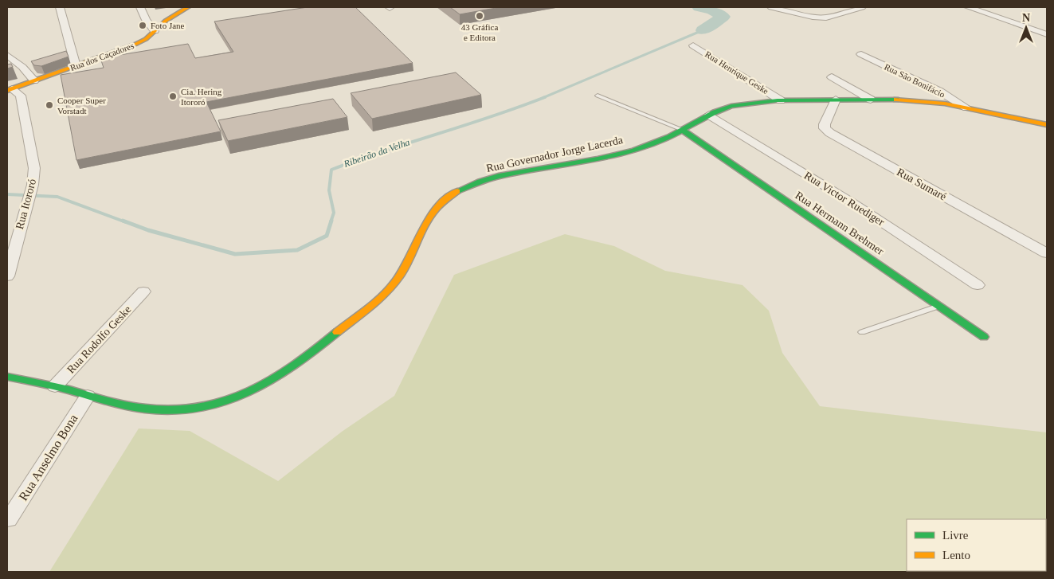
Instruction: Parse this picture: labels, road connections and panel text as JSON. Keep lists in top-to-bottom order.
{
  "streets": {
    "main road": ["Rua dos Caçadores", "Rua Governador Jorge Lacerda", "Rua Hermann Brehmer"],
    "street": [
      "Rua Henrique Geske",
      "Rua São Bonifácio",
      "Rua Sumaré",
      "Rua Victor Ruediger",
      "Rua Itororó",
      "Rua Rodolfo Geske",
      "Rua Anselmo Bona"
    ]
  },
  "crossings": [
    ["Rua dos Caçadores", "Rua Itororó"],
    ["Rua Henrique Geske", "Rua Governador Jorge Lacerda"],
    ["Rua São Bonifácio", "Rua Governador Jorge Lacerda"],
    ["Rua Governador Jorge Lacerda", "Rua Sumaré"],
    ["Rua Governador Jorge Lacerda", "Rua Victor Ruediger"],
    ["Rua Governador Jorge Lacerda", "Rua Hermann Brehmer"],
    ["Rua Governador Jorge Lacerda", "Rua Rodolfo Geske"],
    ["Rua Governador Jorge Lacerda", "Rua Anselmo Bona"]
  ],
  "water": ["Ribeirão da Velha"],
  "places": [
    "43 Gráfica e Editora",
    "Foto Jane",
    "Cia. Hering Itororó",
    "Cooper Super Vorstadt"
  ],
  "legend": ["Livre", "Lento"],
  "north": "top"
}
